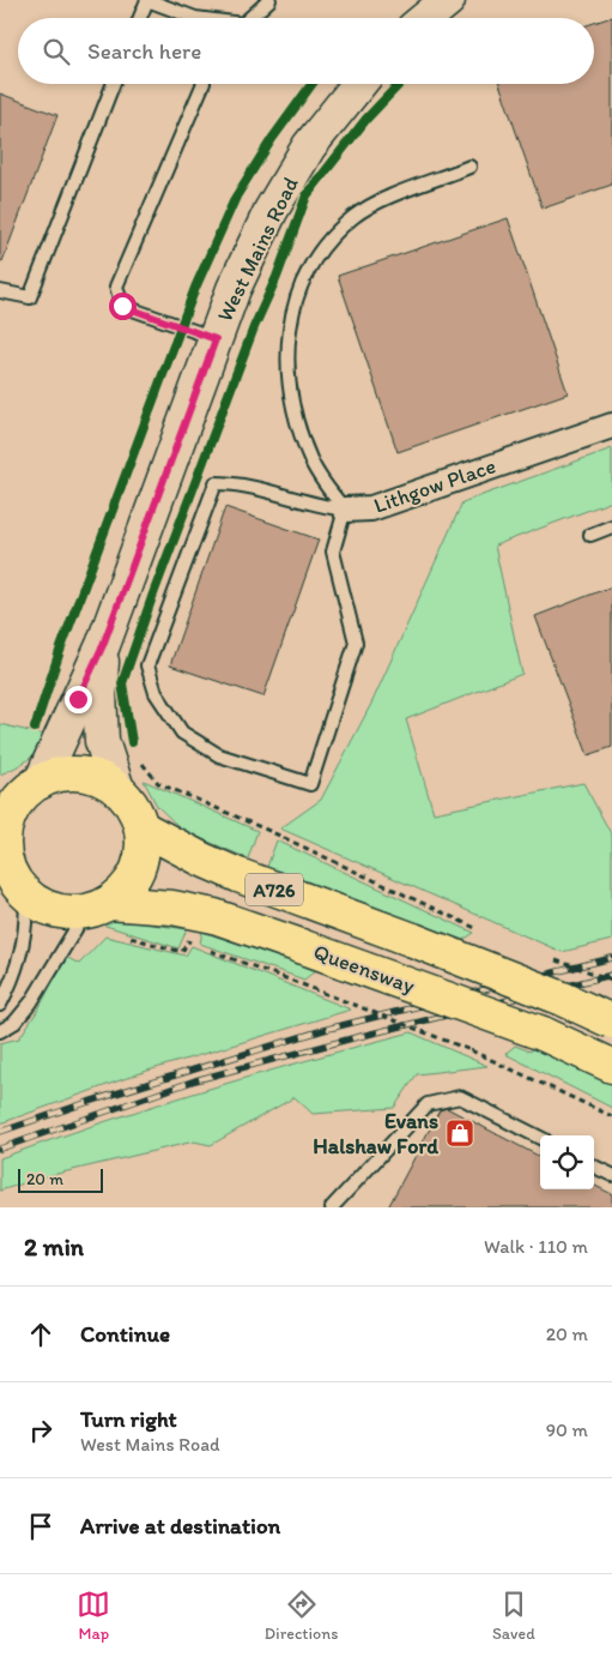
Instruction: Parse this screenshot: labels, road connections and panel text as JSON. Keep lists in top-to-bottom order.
{
  "streets": {
    "highway": ["A726", "Queensway"],
    "main road": ["West Mains Road"],
    "street": ["Lithgow Place"]
  },
  "crossings": [
    ["West Mains Road", "A726"],
    ["West Mains Road", "Queensway"],
    ["A726", "Queensway"]
  ],
  "places": {
    "shop": ["Evans Halshaw Ford"]
  },
  "scale_bar": "20 m",
  "page": {
    "search": "Search here",
    "scale": "20 m",
    "heading": ["2 min", "Walk · 110 m"],
    "list": [
      ["Continue", "20 m"],
      ["Turn right", "West Mains Road", "90 m"],
      "Arrive at destination"
    ],
    "nav": ["Map", "Directions", "Saved"]
  }
}
